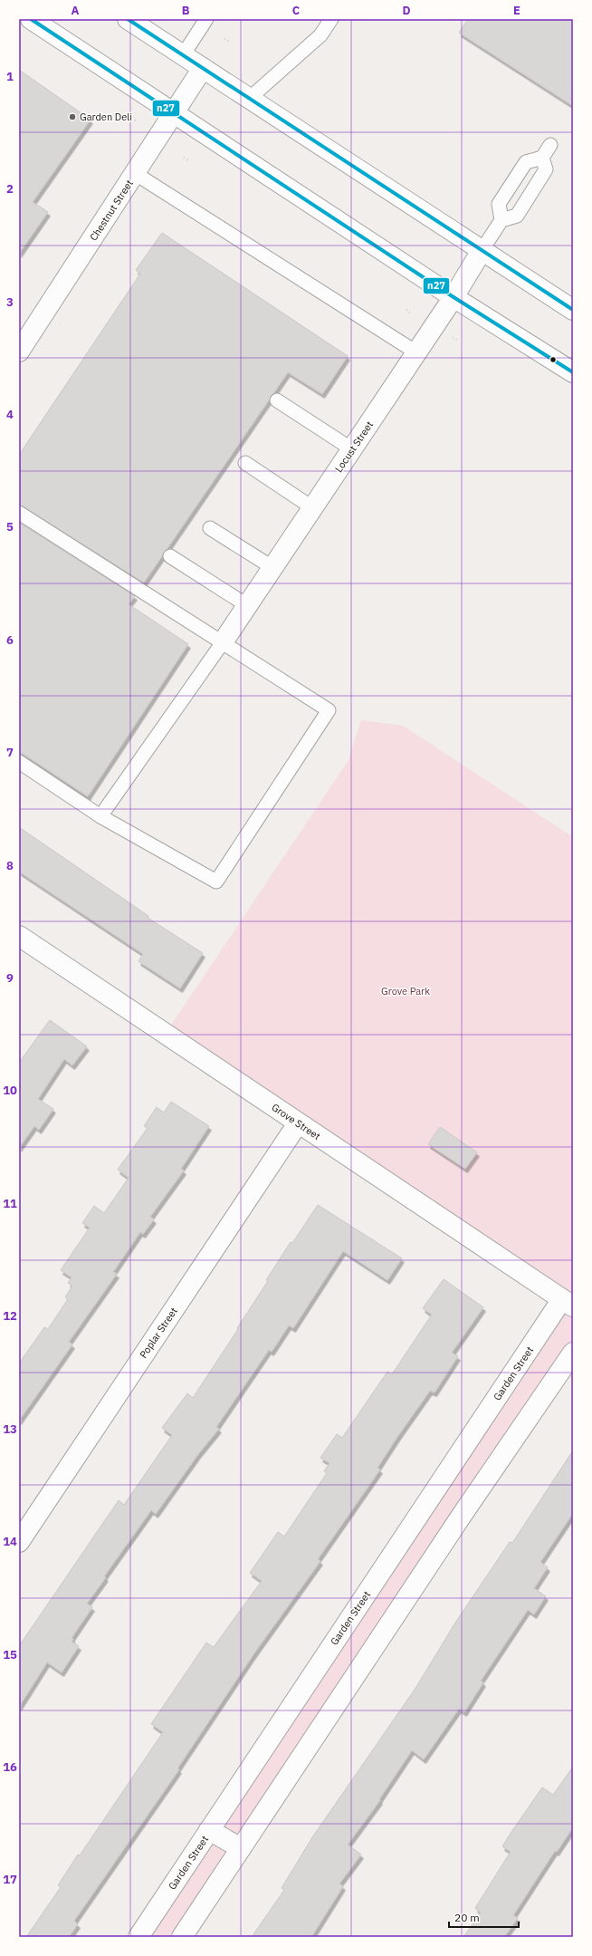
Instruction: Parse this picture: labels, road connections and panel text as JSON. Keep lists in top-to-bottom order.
{
  "streets": {
    "street": [
      "Chestnut Street",
      "Locust Street",
      "Grove Street",
      "Poplar Street",
      "Garden Street"
    ]
  },
  "crossings": [
    ["Grove Street", "Poplar Street"],
    ["Grove Street", "Garden Street"]
  ],
  "parks": ["Grove Park"],
  "places": ["Garden Deli"],
  "lines": ["transit line n27"],
  "scale_bar": "20 m",
  "grid": {
    "columns": [
      "A",
      "B",
      "C",
      "D",
      "E"
    ],
    "rows": [
      "1",
      "2",
      "3",
      "4",
      "5",
      "6",
      "7",
      "8",
      "9",
      "10",
      "11",
      "12",
      "13",
      "14",
      "15",
      "16",
      "17"
    ]
  }
}
